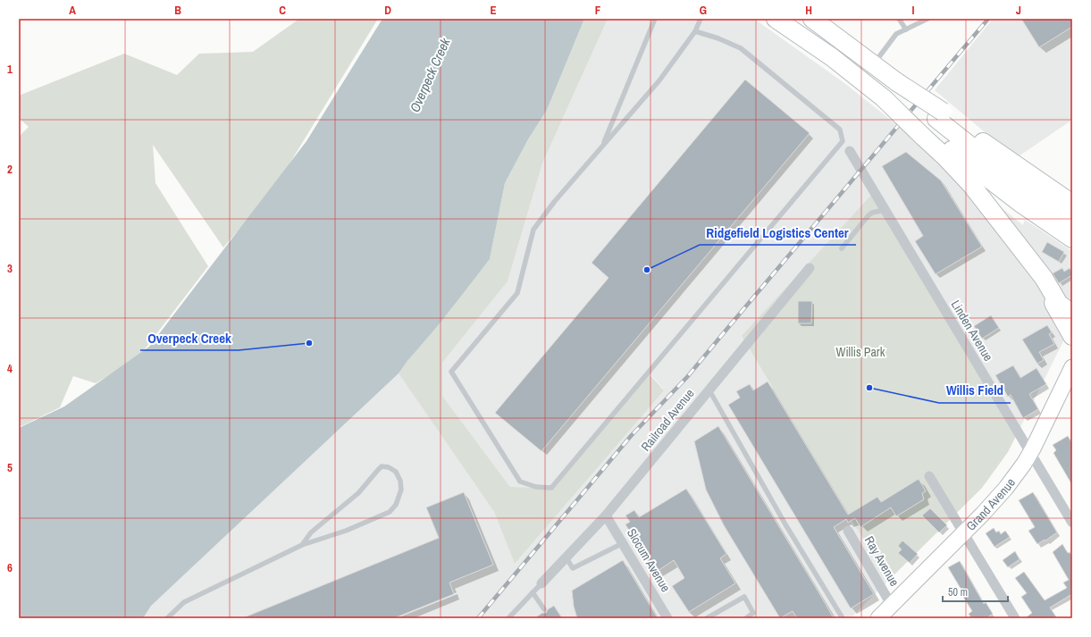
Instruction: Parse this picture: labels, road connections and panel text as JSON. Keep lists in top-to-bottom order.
{
  "streets": {
    "main road": ["Grand Avenue"],
    "street": [
      "Linden Avenue",
      "Railroad Avenue",
      "Slocum Avenue",
      "Ray Avenue"
    ]
  },
  "crossings": [
    ["Linden Avenue", "Grand Avenue"],
    ["Railroad Avenue", "Slocum Avenue"],
    ["Grand Avenue", "Ray Avenue"]
  ],
  "water": ["Overpeck Creek"],
  "parks": ["Willis Park"],
  "places": ["Ridgefield Logistics Center", "Overpeck Creek", "Willis Field"],
  "scale_bar": "50 m",
  "grid": {
    "columns": [
      "A",
      "B",
      "C",
      "D",
      "E",
      "F",
      "G",
      "H",
      "I",
      "J"
    ],
    "rows": [
      "1",
      "2",
      "3",
      "4",
      "5",
      "6"
    ]
  }
}
